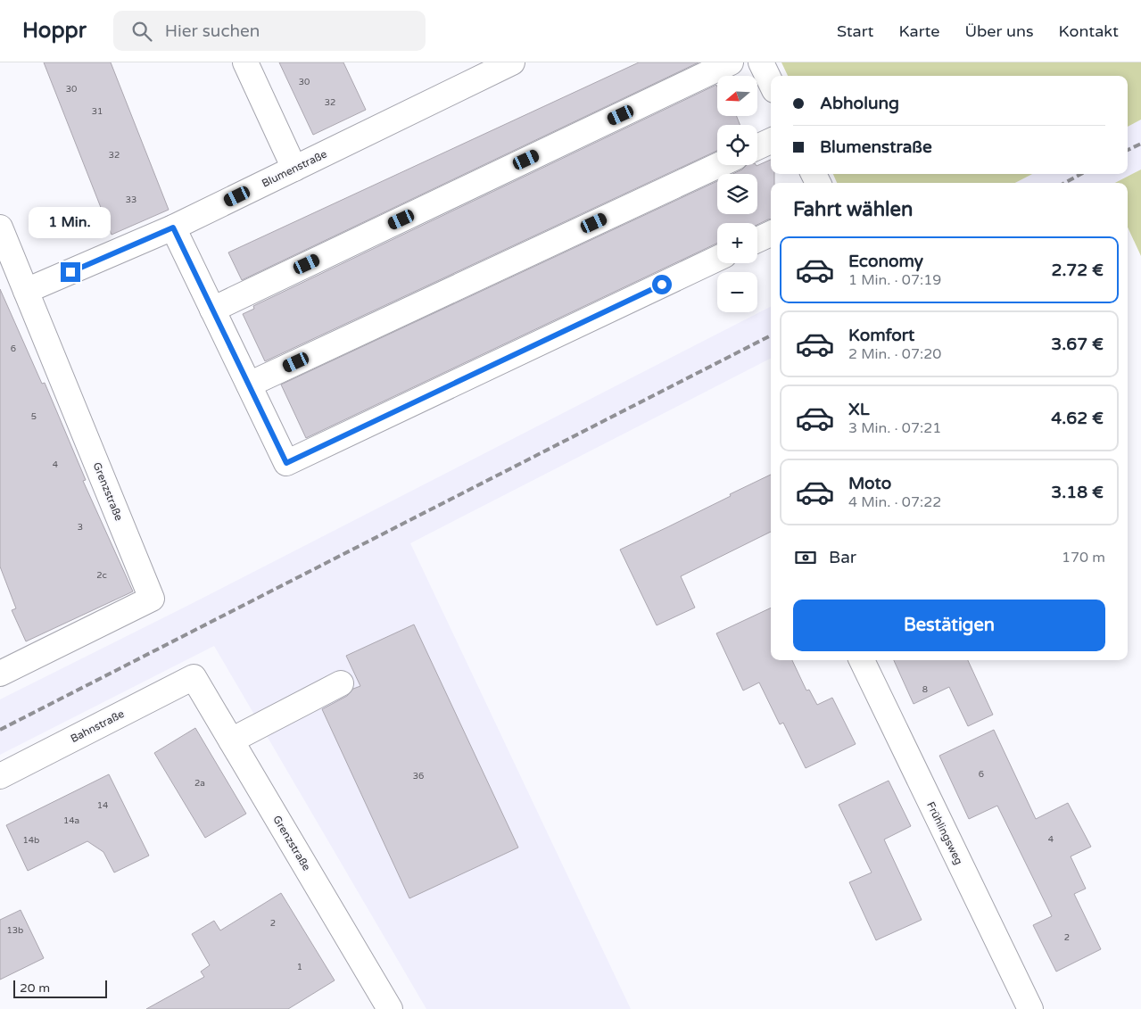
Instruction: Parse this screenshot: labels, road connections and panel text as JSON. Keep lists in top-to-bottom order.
{
  "streets": {
    "street": [
      "Blumenstraße",
      "Grenzstraße",
      "Bahnstraße",
      "Frühlingsweg"
    ]
  },
  "crossings": [
    ["Blumenstraße", "Grenzstraße"],
    ["Grenzstraße", "Bahnstraße"]
  ],
  "house_numbers": [
    "30",
    "30",
    "32",
    "31",
    "32",
    "33",
    "6",
    "5",
    "4",
    "3",
    "2c",
    "8",
    "6",
    "36",
    "2a",
    "14",
    "14a",
    "4",
    "14b",
    "2",
    "13b",
    "2",
    "1"
  ],
  "scale_bar": "20 m",
  "north": "left",
  "page": {
    "header": "Hoppr",
    "search": "Hier suchen",
    "nav": [
      "Start",
      "Karte",
      "Über uns",
      "Kontakt"
    ],
    "map_buttons": ["+", "−"],
    "banner": ["Abholung", "Blumenstraße"],
    "heading": "Fahrt wählen",
    "bubble": "1 Min.",
    "list": [
      {
        "name": "Economy",
        "note": "1 Min. · 07:19",
        "value": "2.72 €"
      },
      {
        "name": "Komfort",
        "note": "2 Min. · 07:20",
        "value": "3.67 €"
      },
      {
        "name": "XL",
        "note": "3 Min. · 07:21",
        "value": "4.62 €"
      },
      {
        "name": "Moto",
        "note": "4 Min. · 07:22",
        "value": "3.18 €"
      }
    ],
    "pay": ["Bar", "170 m"],
    "buttons": "Bestätigen",
    "scale": "20 m"
  }
}
